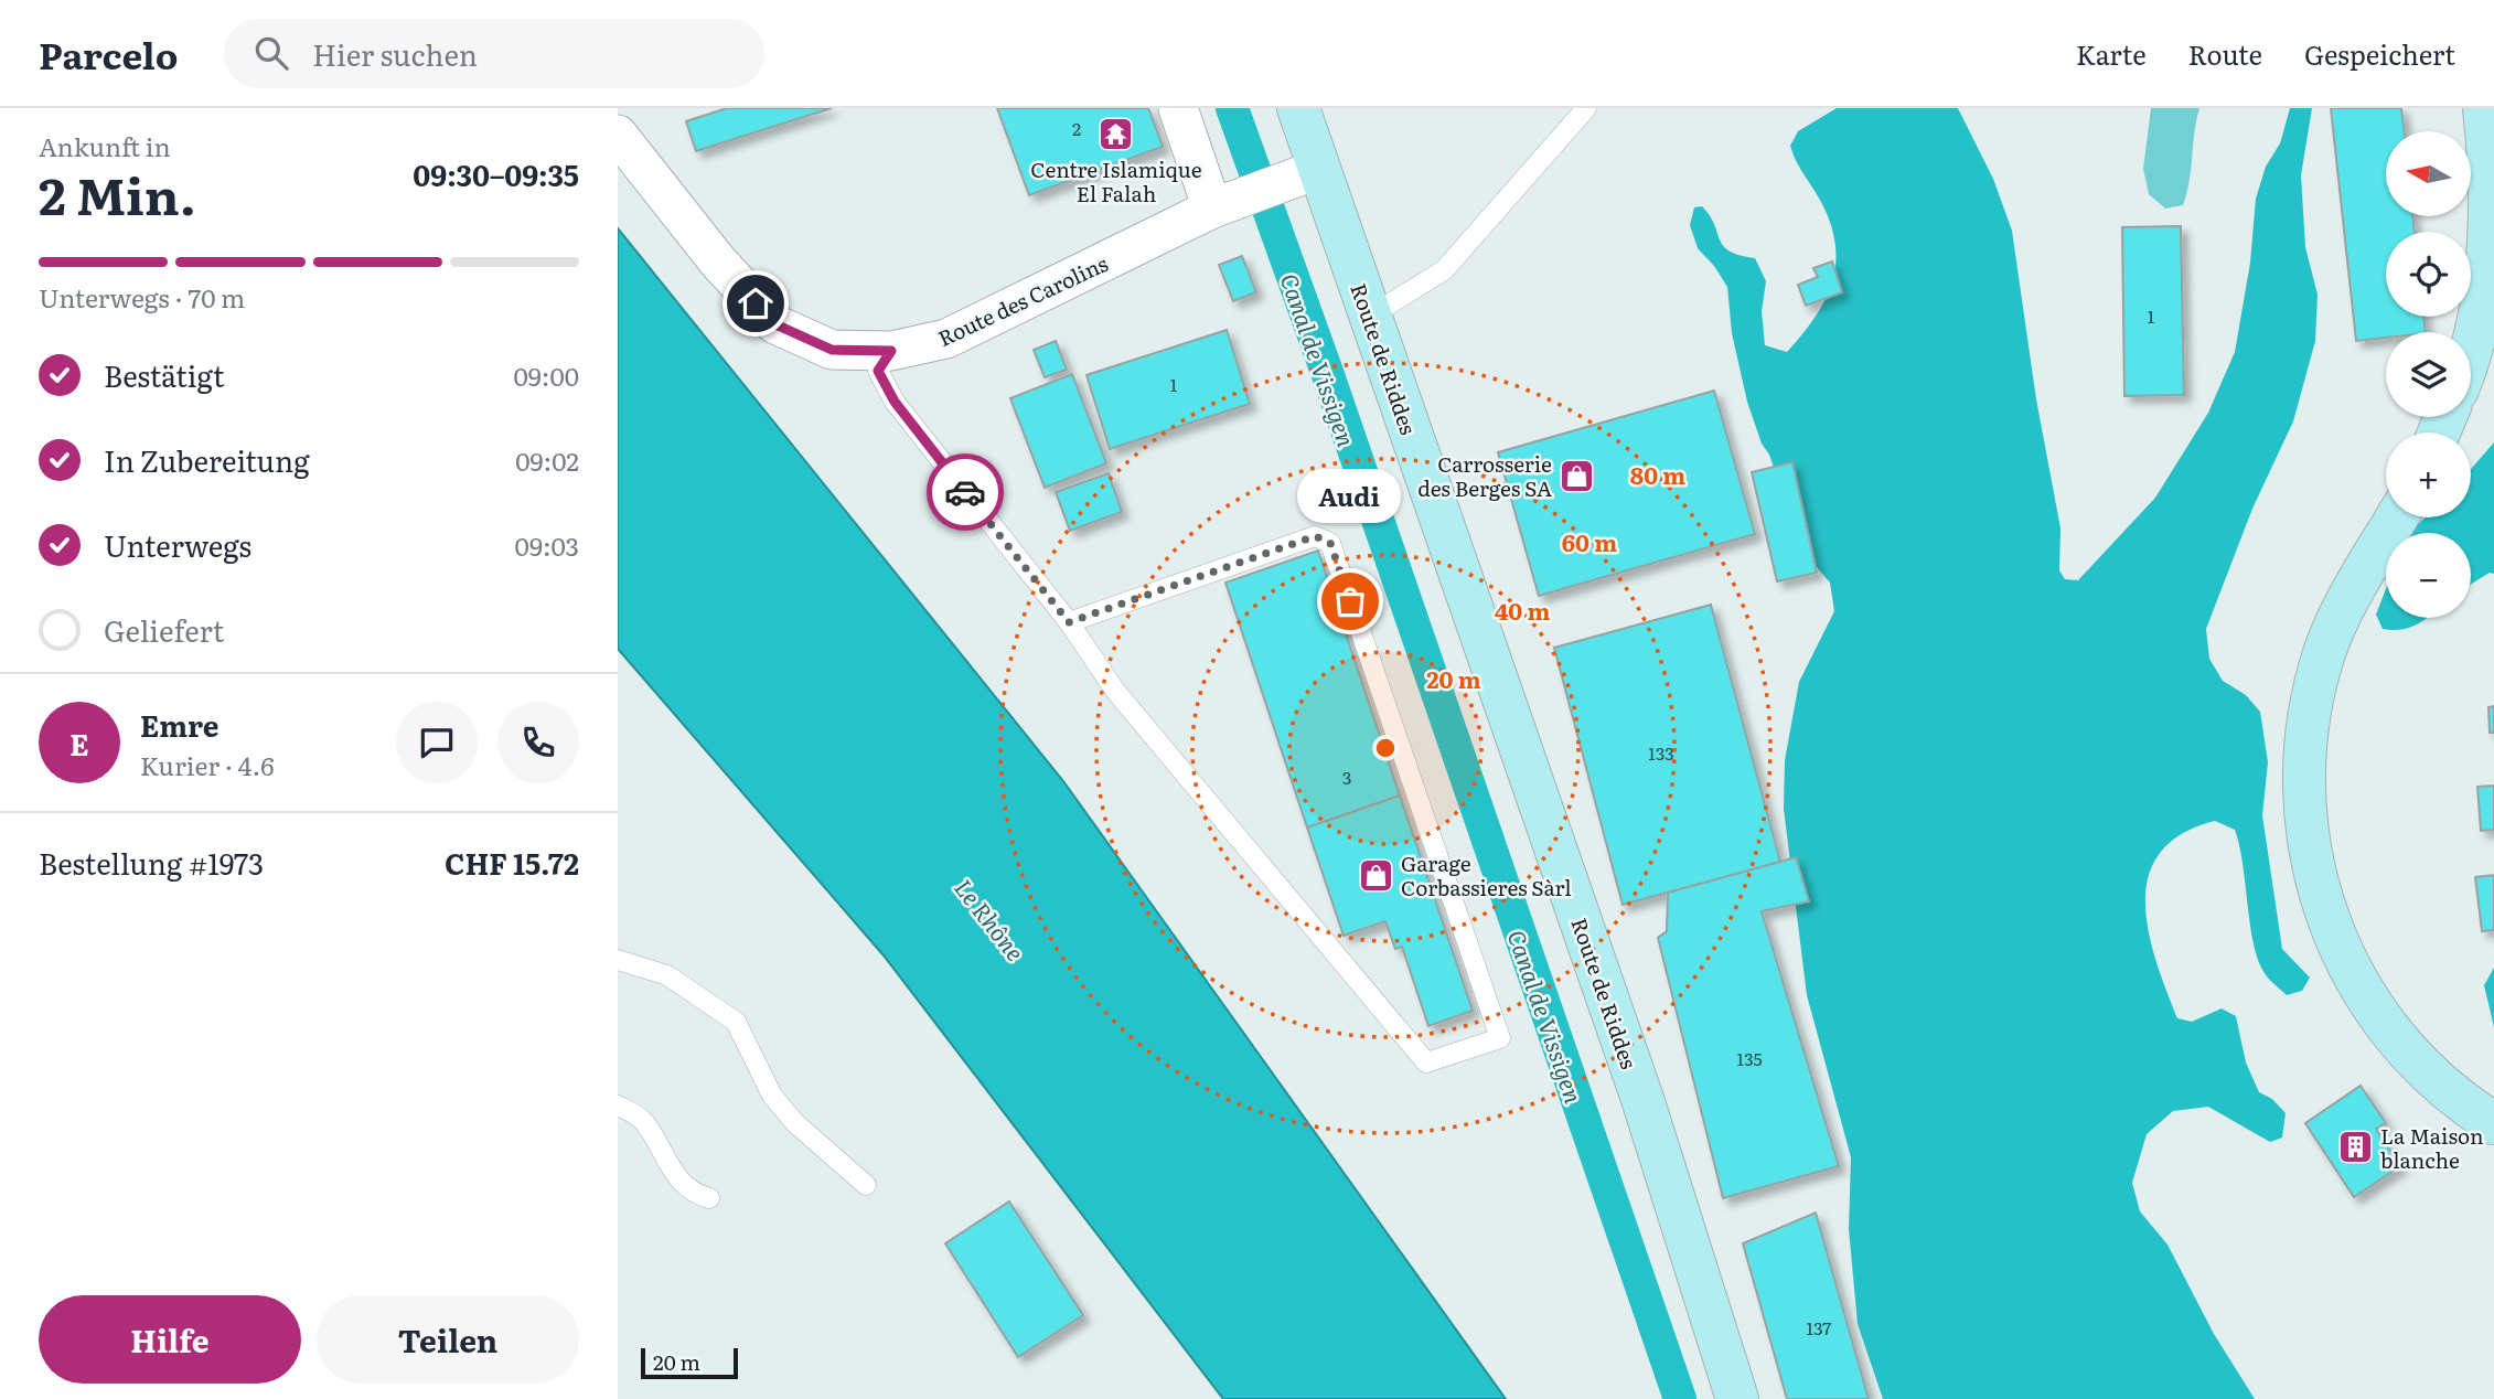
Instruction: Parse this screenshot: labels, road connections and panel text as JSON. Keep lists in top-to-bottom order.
{
  "streets": {
    "street": ["Route des Carolins", "Route de Riddes"]
  },
  "crossings": [
    ["Route des Carolins", "Route de Riddes"]
  ],
  "water": ["Canal de Vissigen", "Le Rhône"],
  "places": {
    "temple": ["Centre Islamique El Falah"],
    "shop": ["Carrosserie des Berges SA", "Garage Corbassieres Sàrl"],
    "other": ["Audi"],
    "building": ["La Maison blanche"]
  },
  "house_numbers": [
    "2",
    "1",
    "1",
    "133",
    "3",
    "135",
    "137"
  ],
  "scale_bar": "20 m",
  "north": "left",
  "page": {
    "header": "Parcelo",
    "search": "Hier suchen",
    "nav": ["Karte", "Route", "Gespeichert"],
    "heading": ["2 Min.", "Ankunft in", "09:30–09:35"],
    "panel": [
      "Emre",
      "Kurier · 4.6",
      "Bestellung #1973",
      "CHF 15.72"
    ],
    "map_buttons": ["+", "−"],
    "bar": "Unterwegs · 70 m",
    "list": [
      ["Bestätigt", "09:00"],
      ["In Zubereitung", "09:02"],
      ["Unterwegs", "09:03"],
      "Geliefert"
    ],
    "bubble": "Audi",
    "round": "E",
    "buttons": ["Hilfe", "Teilen"],
    "scale": "20 m"
  },
  "rings": [
    "80 m",
    "60 m",
    "40 m",
    "20 m"
  ]
}
